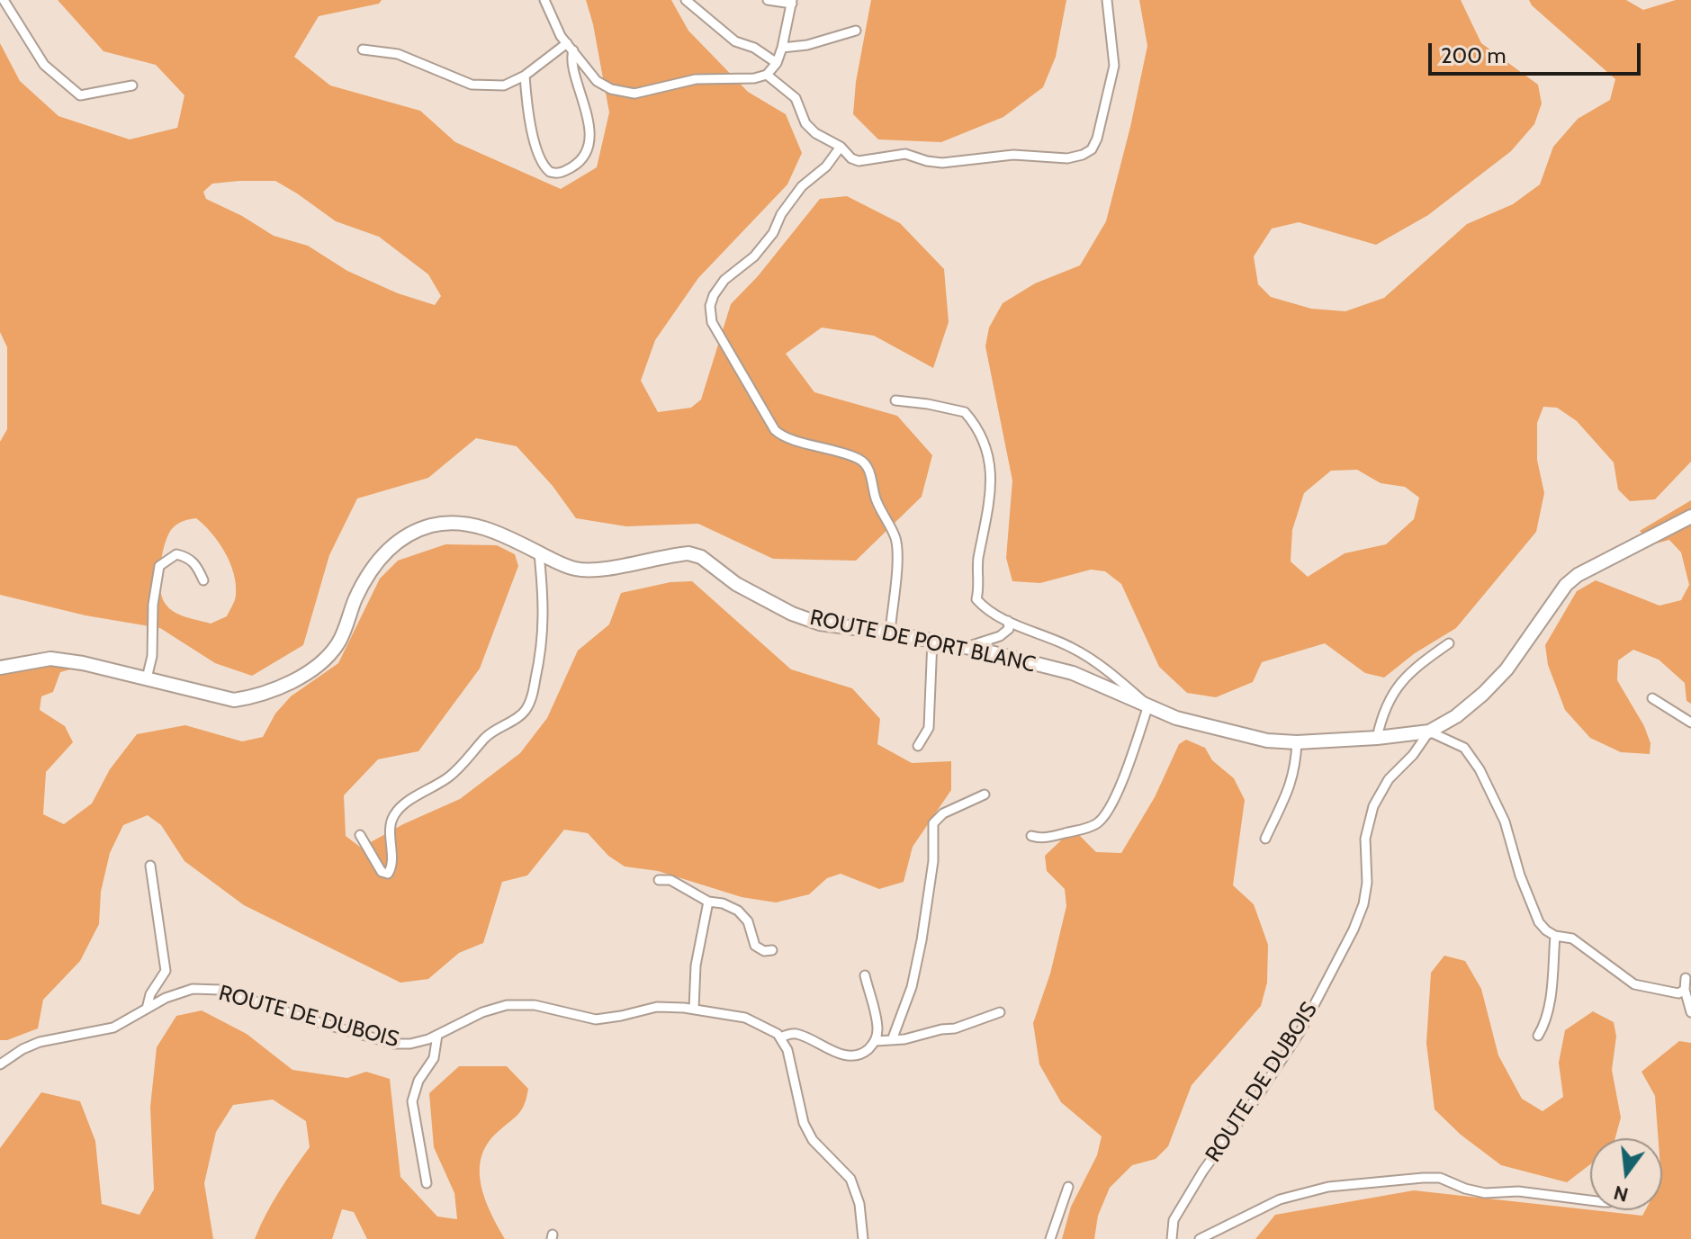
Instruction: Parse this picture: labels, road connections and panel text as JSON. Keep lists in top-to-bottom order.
{
  "streets": {
    "street": ["ROUTE DE PORT BLANC", "ROUTE DE DUBOIS"]
  },
  "crossings": [
    ["ROUTE DE PORT BLANC", "ROUTE DE DUBOIS"]
  ],
  "scale_bar": "200 m",
  "north": "bottom"
}
